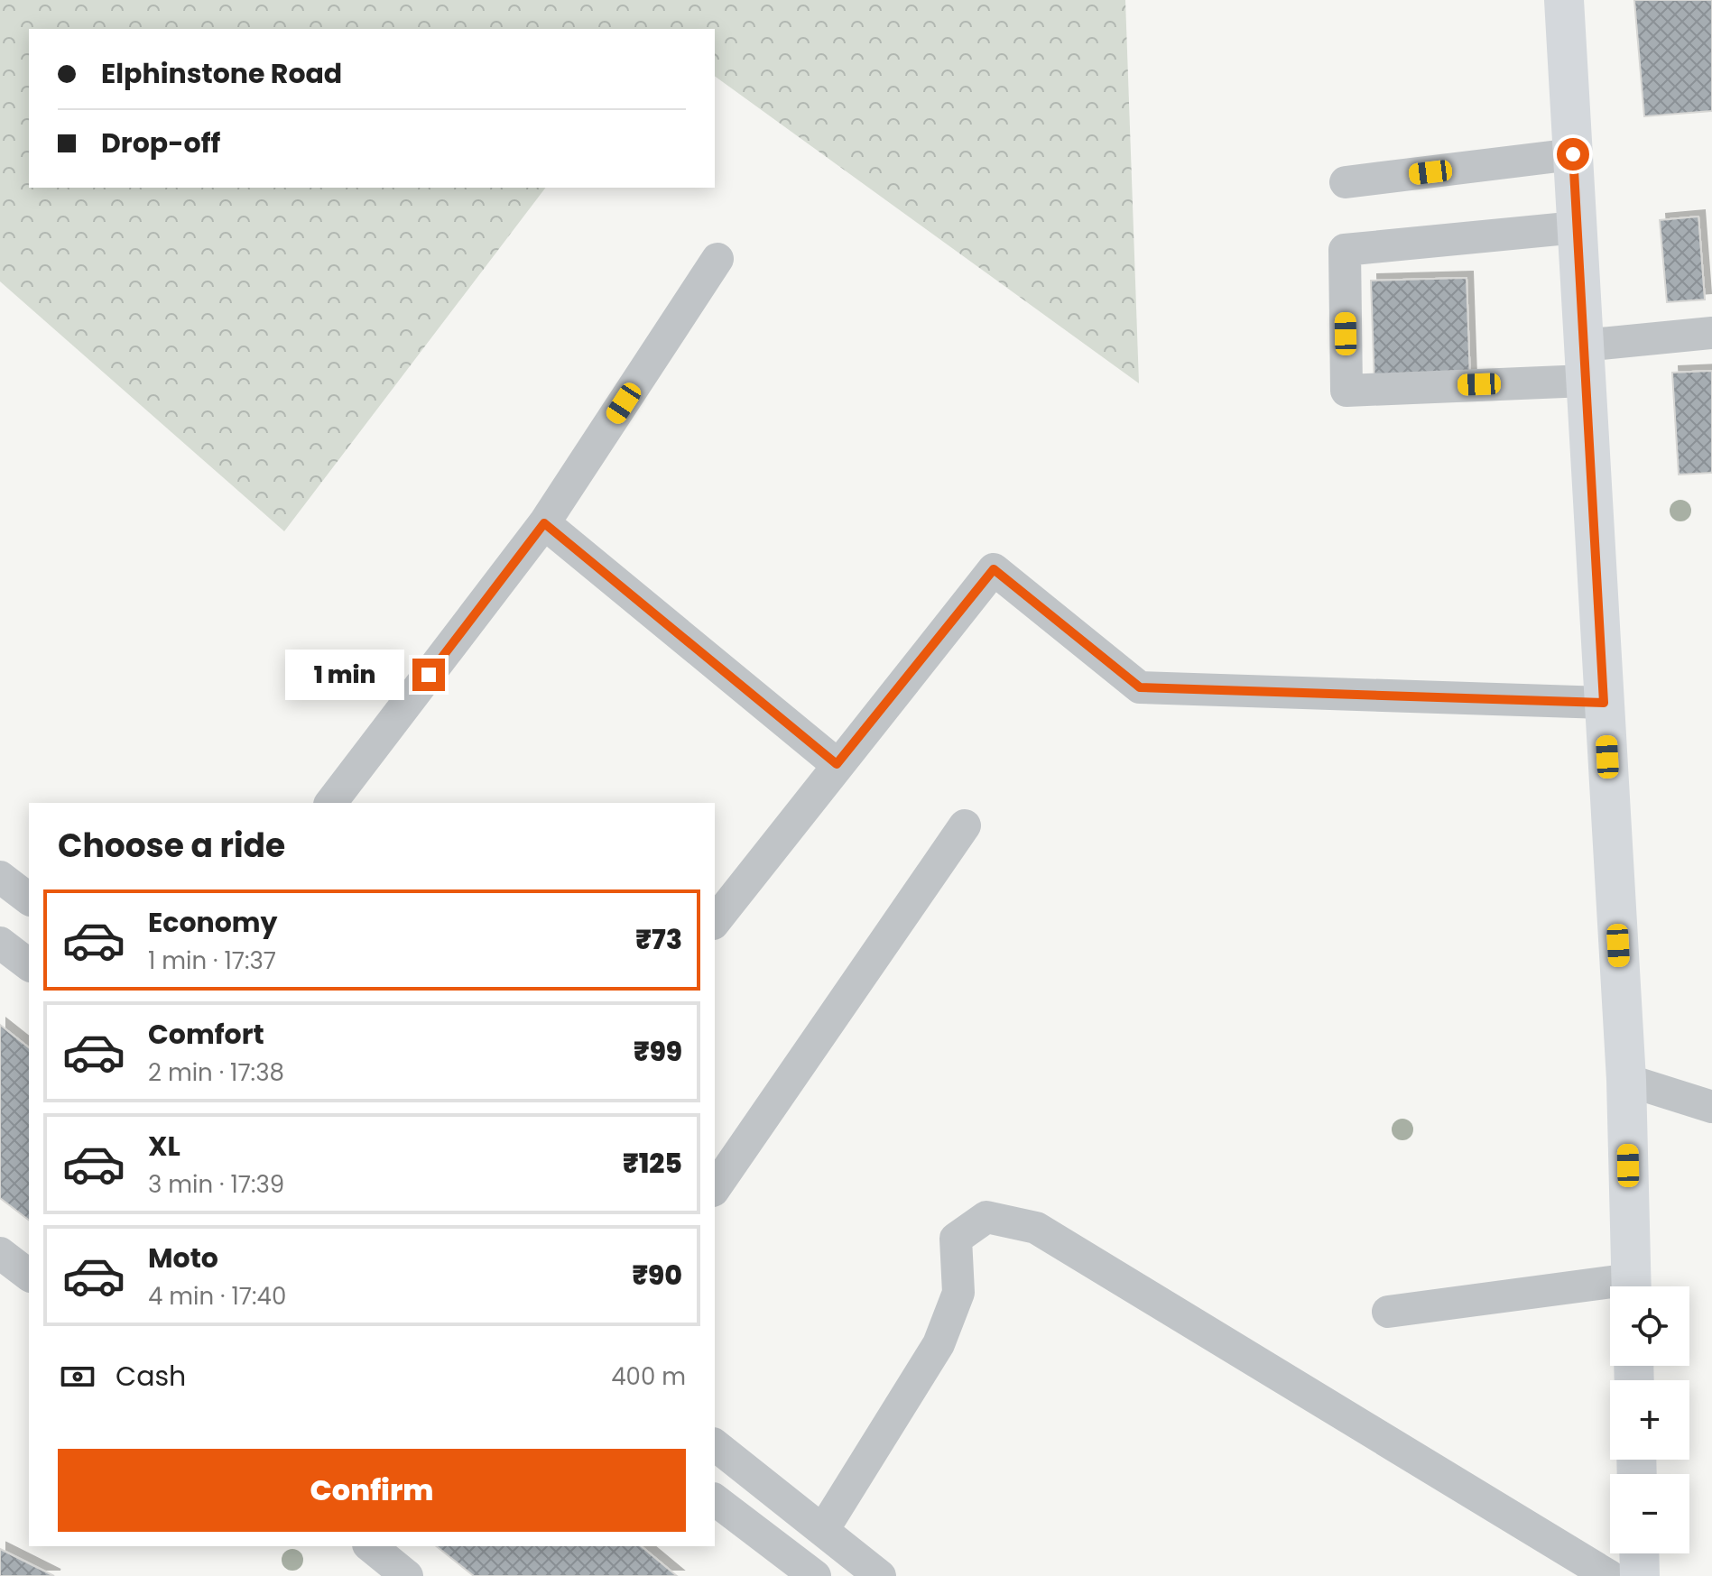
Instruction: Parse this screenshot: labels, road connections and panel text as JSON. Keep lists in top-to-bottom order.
{
  "page": {
    "banner": ["Elphinstone Road", "Drop-off"],
    "bubble": "1 min",
    "heading": "Choose a ride",
    "list": [
      {
        "name": "Economy",
        "note": "1 min · 17:37",
        "value": "₹73"
      },
      {
        "name": "Comfort",
        "note": "2 min · 17:38",
        "value": "₹99"
      },
      {
        "name": "XL",
        "note": "3 min · 17:39",
        "value": "₹125"
      },
      {
        "name": "Moto",
        "note": "4 min · 17:40",
        "value": "₹90"
      }
    ],
    "map_buttons": ["+", "−"],
    "pay": ["Cash", "400 m"],
    "buttons": "Confirm"
  }
}
